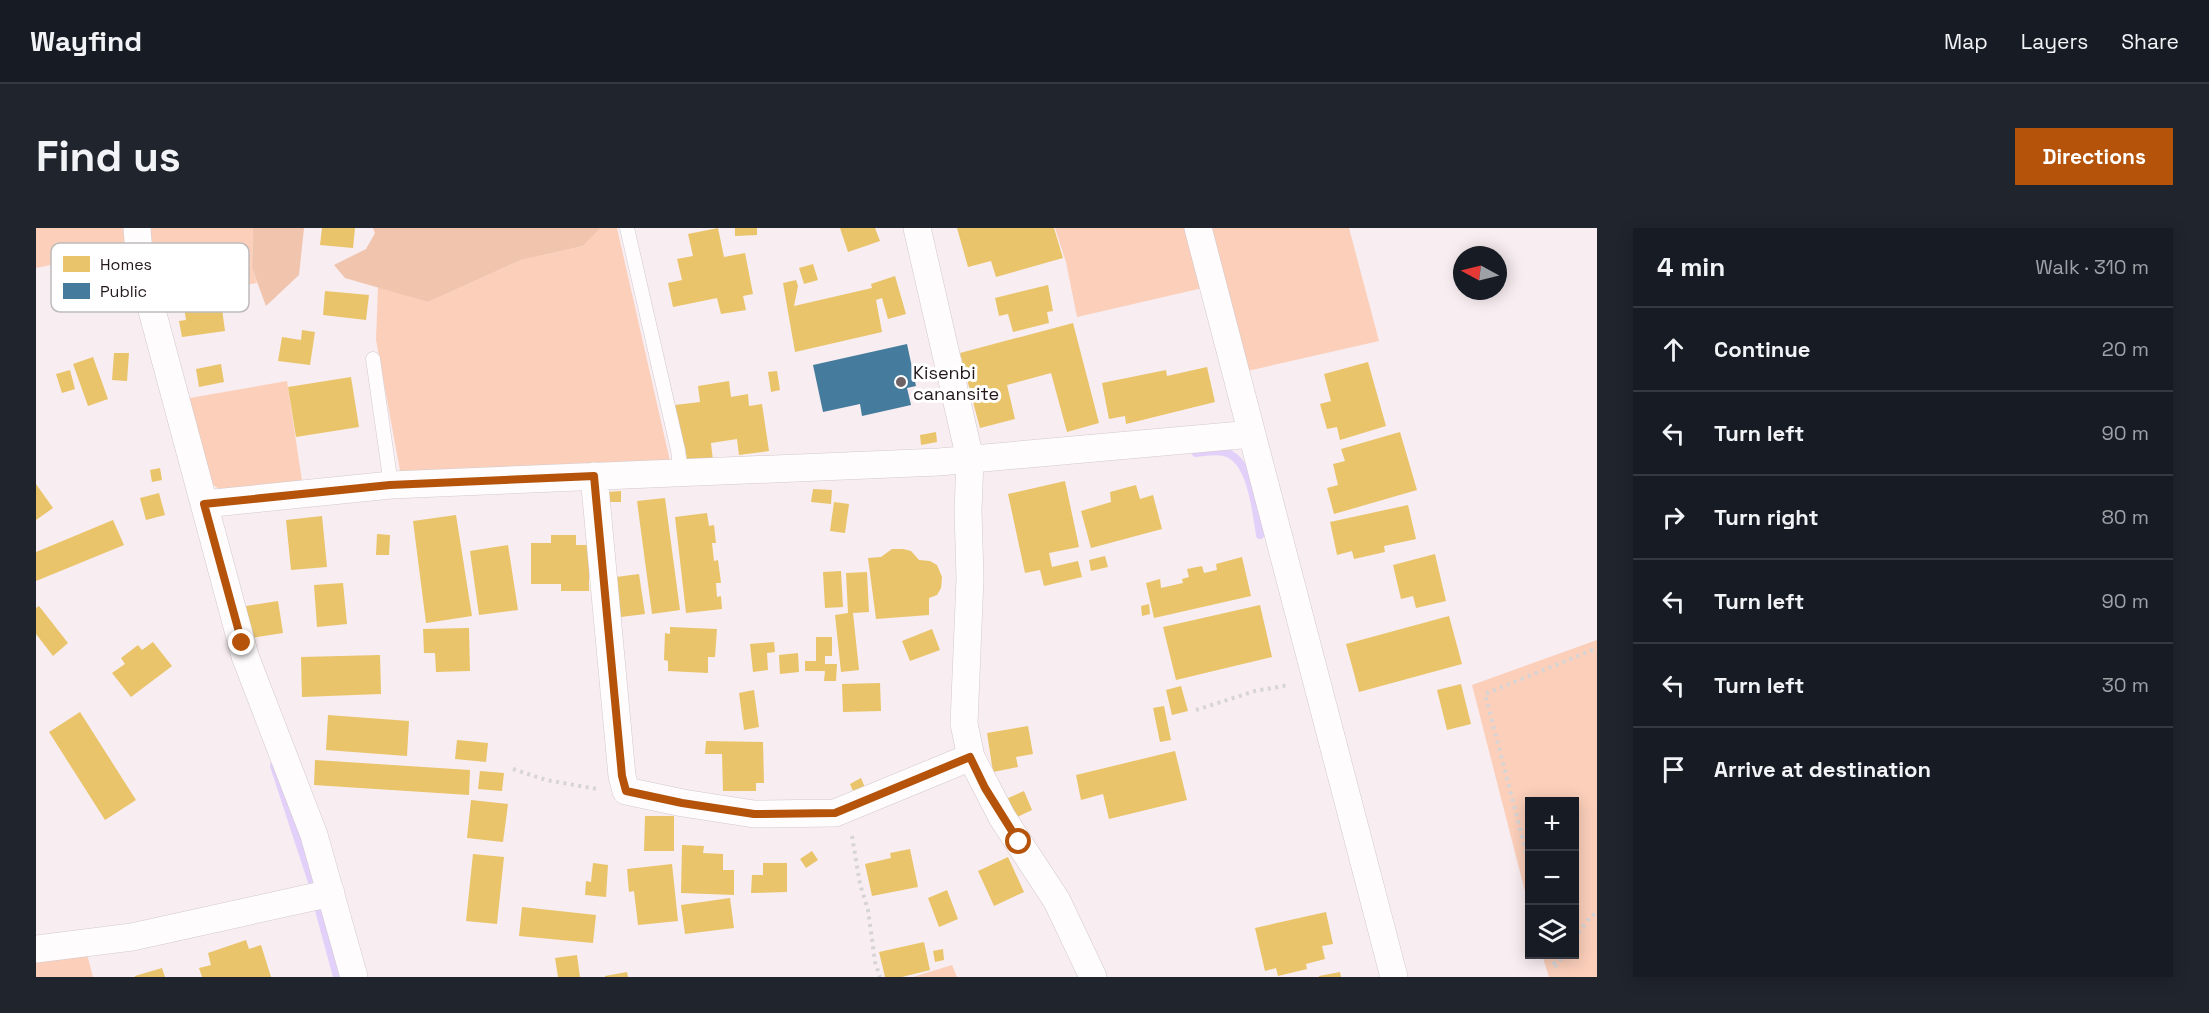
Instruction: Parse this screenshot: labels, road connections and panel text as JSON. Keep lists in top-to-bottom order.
{
  "places": ["Kisenbi canansite"],
  "legend": ["Homes", "Public"],
  "north": "left",
  "page": {
    "header": "Wayfind",
    "nav": ["Map", "Layers", "Share"],
    "buttons": "Directions",
    "title": "Find us",
    "heading": ["4 min", "Walk · 310 m"],
    "list": [
      ["Continue", "20 m"],
      ["Turn left", "90 m"],
      ["Turn right", "80 m"],
      ["Turn left", "90 m"],
      ["Turn left", "30 m"],
      "Arrive at destination"
    ],
    "map_buttons": ["+", "−"]
  }
}
